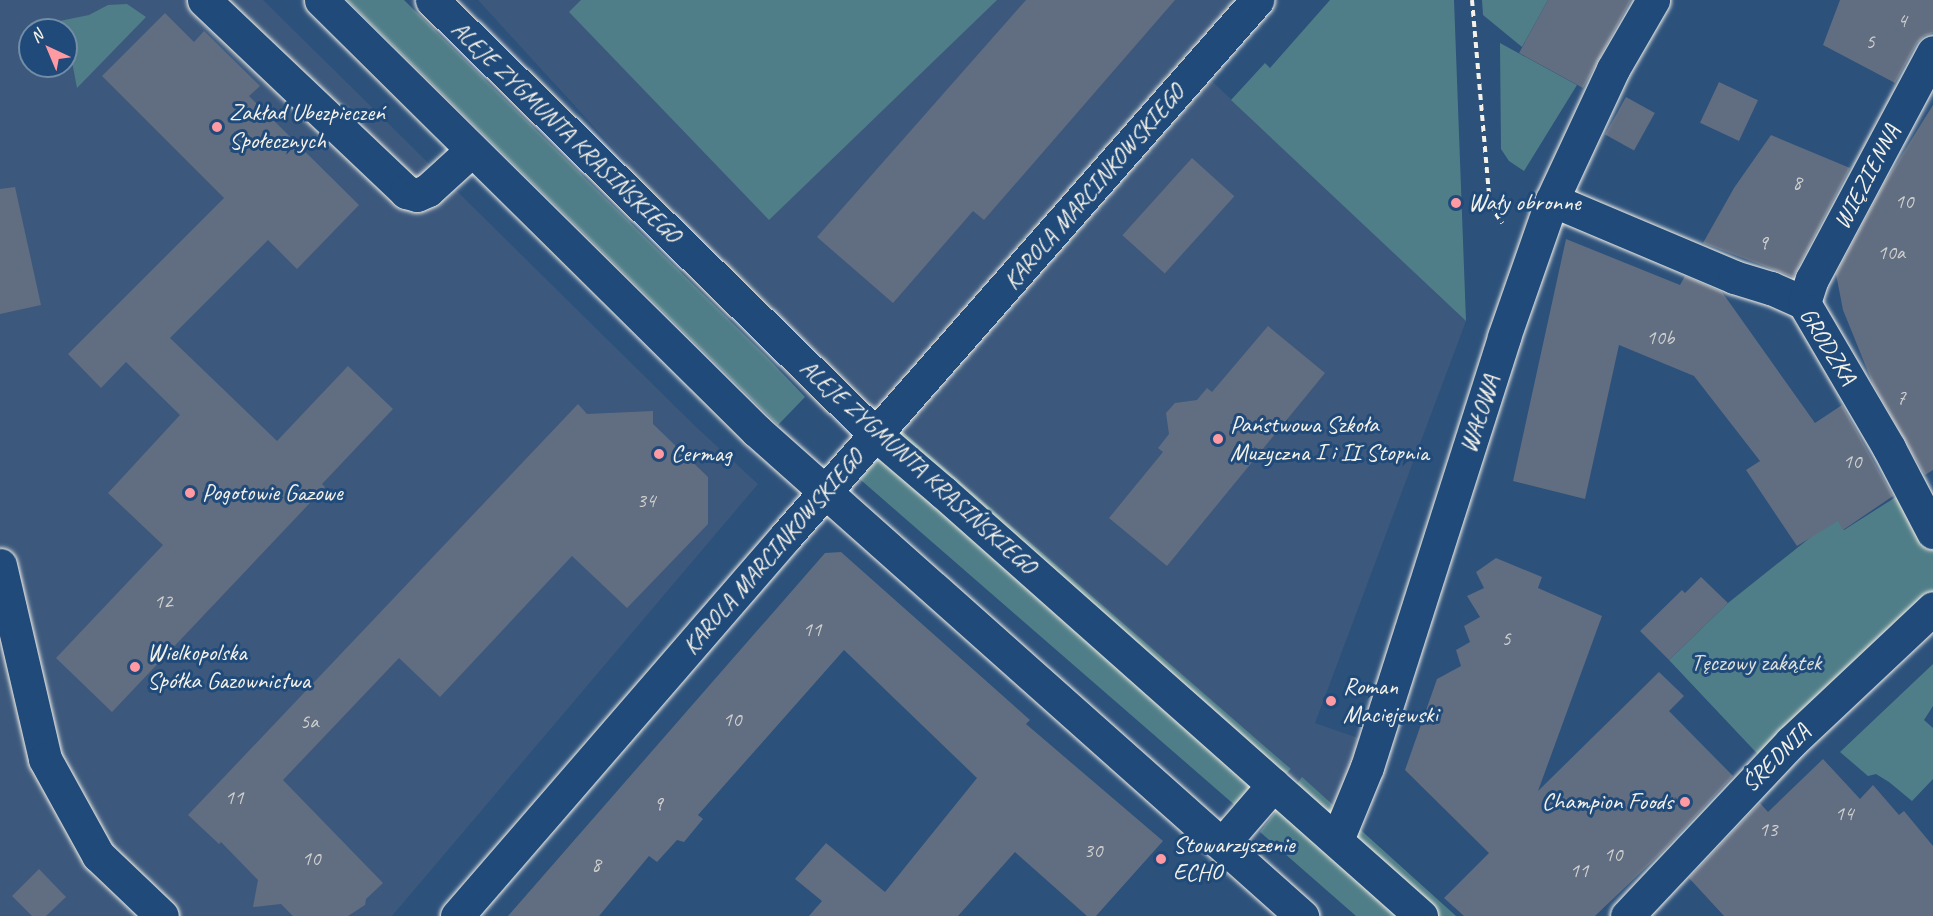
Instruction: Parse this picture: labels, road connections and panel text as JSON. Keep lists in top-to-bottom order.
{
  "streets": {
    "street": [
      "ALEJE ZYGMUNTA KRASIŃSKIEGO",
      "WIĘZIENNA",
      "KAROLA MARCINKOWSKIEGO",
      "GRODZKA",
      "WAŁOWA",
      "ŚREDNIA"
    ]
  },
  "crossings": [
    ["ALEJE ZYGMUNTA KRASIŃSKIEGO", "KAROLA MARCINKOWSKIEGO"],
    ["ALEJE ZYGMUNTA KRASIŃSKIEGO", "WAŁOWA"],
    ["WIĘZIENNA", "GRODZKA"],
    ["GRODZKA", "WAŁOWA"]
  ],
  "parks": ["Tęczowy zakątek"],
  "places": [
    "Zakład Ubezpieczeń Społecznych",
    "Wały obronne",
    "Państwowa Szkoła Muzyczna I i II Stopnia",
    "Cermag",
    "Pogotowie Gazowe",
    "Wielkopolska Spółka Gazownictwa",
    "Roman Maciejewski",
    "Champion Foods",
    "Stowarzyszenie ECHO"
  ],
  "house_numbers": [
    "4",
    "5",
    "8",
    "10",
    "9",
    "10a",
    "10b",
    "7",
    "10",
    "34",
    "12",
    "11",
    "5",
    "10",
    "5a",
    "11",
    "9",
    "14",
    "13",
    "30",
    "10",
    "10",
    "8",
    "11"
  ],
  "north": "top left"
}
